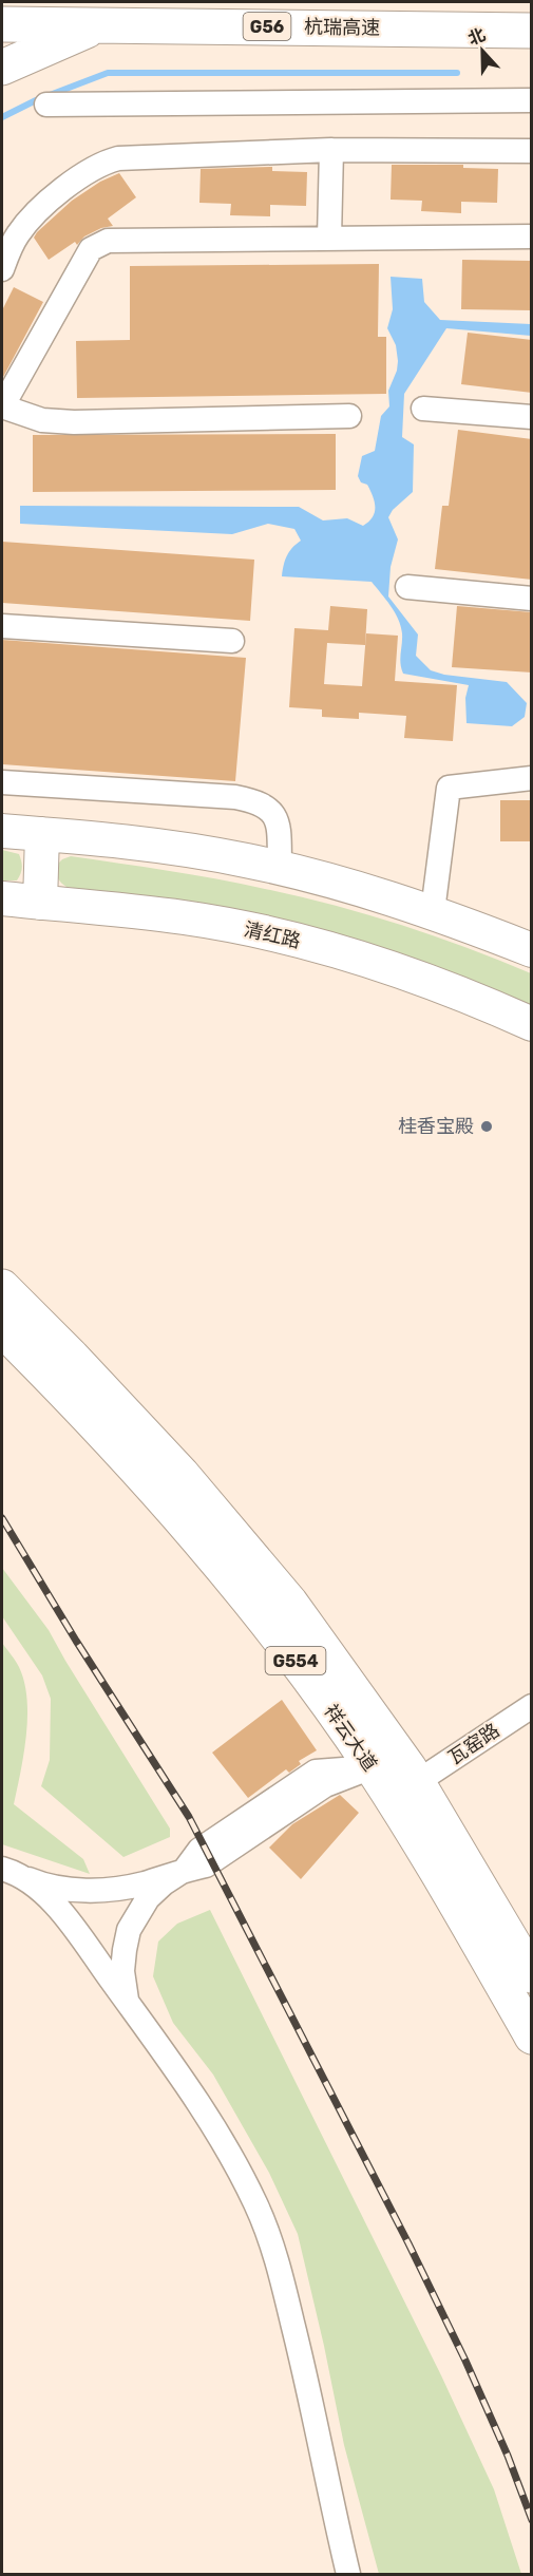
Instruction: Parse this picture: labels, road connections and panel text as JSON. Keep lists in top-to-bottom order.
{
  "streets": {
    "highway": [
      "G56",
      "杭瑞高速",
      "G554",
      "祥云大道"
    ],
    "main road": ["清红路"],
    "street": ["瓦窑路"]
  },
  "crossings": [
    ["祥云大道", "瓦窑路"]
  ],
  "places": ["桂香宝殿"],
  "north": "top"
}
